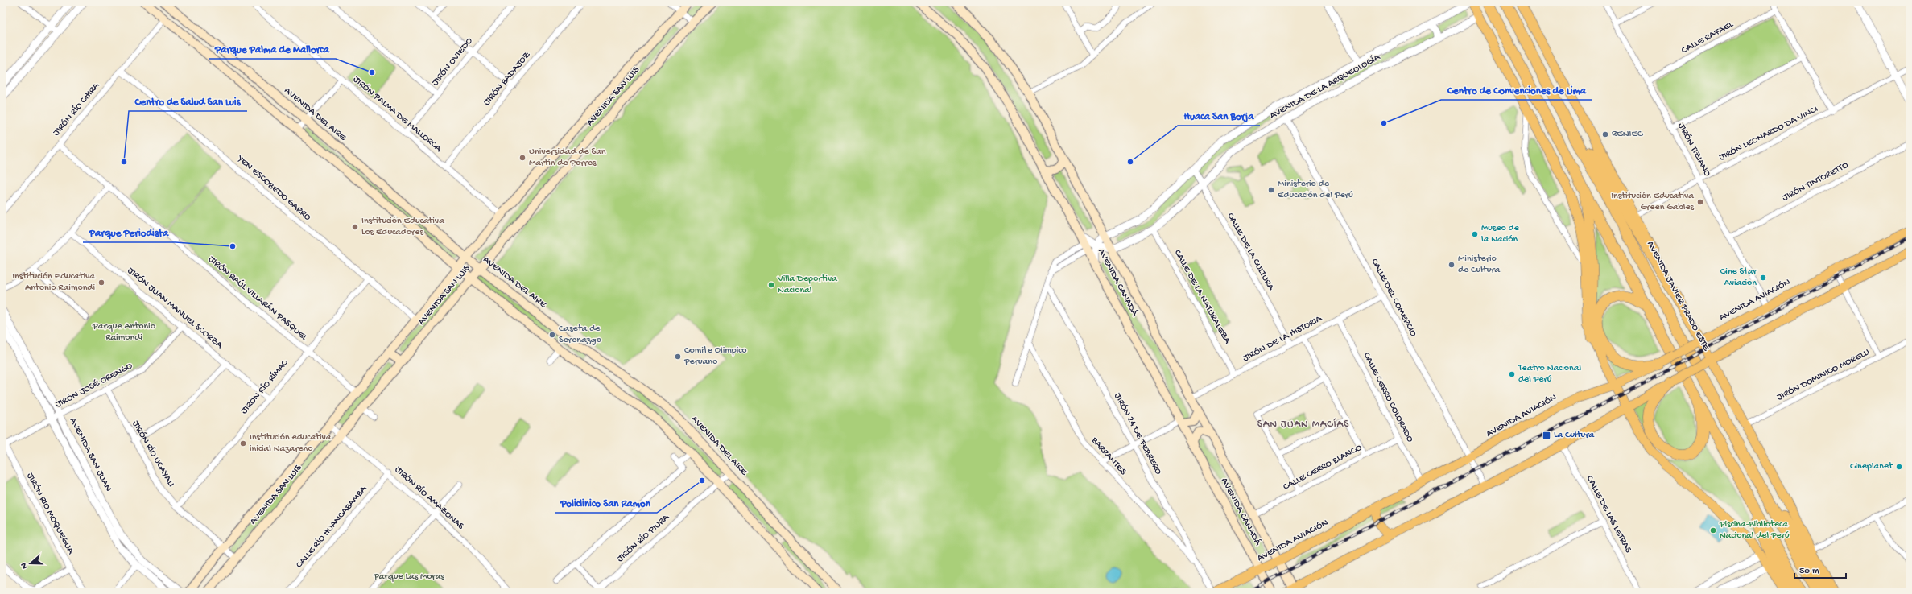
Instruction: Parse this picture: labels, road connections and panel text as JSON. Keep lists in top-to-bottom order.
{
  "streets": {
    "highway": ["AVENIDA JAVIER PRADO ESTE"],
    "main road": [
      "AVENIDA SAN LUIS",
      "AVENIDA DEL AIRE",
      "AVENIDA CANADÁ",
      "AVENIDA AVIACIÓN"
    ],
    "street": [
      "CALLE RAFAEL",
      "JIRÓN OVIEDO",
      "JIRÓN BADAJOZ",
      "AVENIDA DE LA ARQUEOLOGÍA",
      "JIRÓN RÍO CHIRA",
      "JIRÓN PALMA DE MALLORCA",
      "JIRÓN LEONARDO DA VINCI",
      "JIRÓN TIZIANO",
      "JIRÓN TINTORETTO",
      "YEN ESCOBEDO GARRO",
      "CALLE DE LA CULTURA",
      "CALLE DE LA NATURALEZA",
      "CALLE DEL COMERCIO",
      "JIRÓN RAÚL VILLARÁN PASQUEL",
      "JIRÓN JUAN MANUEL SCORZA",
      "JIRÓN DE LA HISTORIA",
      "JIRÓN DOMINICO MORELLI",
      "JIRÓN JOSÉ ORENGO",
      "JIRÓN RÍO RÍMAC",
      "CALLE CERRO COLORADO",
      "JIRÓN 24 DE FEBRERO",
      "JIRÓN RÍO UCAYALI",
      "AVENIDA SAN JUAN",
      "BARRANTES",
      "CALLE CERRO BLANCO",
      "JIRÓN RÍO AMAZONAS",
      "JIRÓN RIO MOQUEGUA",
      "CALLE DE LAS LETRAS",
      "CALLE RÍO HUANCABAMBA",
      "JIRÓN RÍO PIURA"
    ]
  },
  "crossings": [
    ["CALLE RAFAEL", "JIRÓN TIZIANO"],
    ["JIRÓN OVIEDO", "JIRÓN PALMA DE MALLORCA"],
    ["JIRÓN BADAJOZ", "JIRÓN PALMA DE MALLORCA"],
    ["AVENIDA DE LA ARQUEOLOGÍA", "CALLE DE LA CULTURA"],
    ["AVENIDA DE LA ARQUEOLOGÍA", "AVENIDA CANADÁ"],
    ["AVENIDA DE LA ARQUEOLOGÍA", "CALLE DE LA NATURALEZA"],
    ["AVENIDA DE LA ARQUEOLOGÍA", "CALLE DEL COMERCIO"],
    ["AVENIDA SAN LUIS", "AVENIDA DEL AIRE"],
    ["AVENIDA SAN LUIS", "JIRÓN PALMA DE MALLORCA"],
    ["AVENIDA SAN LUIS", "YEN ESCOBEDO GARRO"],
    ["AVENIDA SAN LUIS", "JIRÓN RAÚL VILLARÁN PASQUEL"],
    ["AVENIDA SAN LUIS", "JIRÓN RÍO UCAYALI"],
    ["AVENIDA SAN LUIS", "JIRÓN RÍO AMAZONAS"],
    ["JIRÓN RÍO CHIRA", "YEN ESCOBEDO GARRO"],
    ["JIRÓN RÍO CHIRA", "JIRÓN RAÚL VILLARÁN PASQUEL"],
    ["AVENIDA DEL AIRE", "JIRÓN RÍO PIURA"],
    ["JIRÓN LEONARDO DA VINCI", "JIRÓN TIZIANO"],
    ["JIRÓN LEONARDO DA VINCI", "AVENIDA JAVIER PRADO ESTE"],
    ["JIRÓN TIZIANO", "JIRÓN TINTORETTO"],
    ["JIRÓN TIZIANO", "AVENIDA AVIACIÓN"],
    ["YEN ESCOBEDO GARRO", "JIRÓN RÍO RÍMAC"],
    ["CALLE DE LA CULTURA", "JIRÓN DE LA HISTORIA"],
    ["AVENIDA CANADÁ", "AVENIDA AVIACIÓN"],
    ["AVENIDA CANADÁ", "JIRÓN DE LA HISTORIA"],
    ["AVENIDA CANADÁ", "CALLE CERRO BLANCO"],
    ["AVENIDA JAVIER PRADO ESTE", "AVENIDA AVIACIÓN"],
    ["AVENIDA JAVIER PRADO ESTE", "JIRÓN DOMINICO MORELLI"],
    ["CALLE DE LA NATURALEZA", "JIRÓN DE LA HISTORIA"],
    ["CALLE DEL COMERCIO", "AVENIDA AVIACIÓN"],
    ["CALLE DEL COMERCIO", "JIRÓN DE LA HISTORIA"],
    ["JIRÓN RAÚL VILLARÁN PASQUEL", "JIRÓN RÍO RÍMAC"],
    ["AVENIDA AVIACIÓN", "CALLE CERRO COLORADO"],
    ["JIRÓN JUAN MANUEL SCORZA", "JIRÓN JOSÉ ORENGO"],
    ["JIRÓN JUAN MANUEL SCORZA", "JIRÓN RÍO RÍMAC"],
    ["JIRÓN DE LA HISTORIA", "CALLE CERRO COLORADO"],
    ["JIRÓN JOSÉ ORENGO", "JIRÓN RÍO UCAYALI"],
    ["JIRÓN JOSÉ ORENGO", "AVENIDA SAN JUAN"],
    ["JIRÓN JOSÉ ORENGO", "JIRÓN RIO MOQUEGUA"],
    ["JIRÓN RÍO RÍMAC", "JIRÓN RÍO UCAYALI"],
    ["CALLE CERRO COLORADO", "CALLE CERRO BLANCO"],
    ["JIRÓN 24 DE FEBRERO", "BARRANTES"],
    ["JIRÓN RÍO AMAZONAS", "CALLE RÍO HUANCABAMBA"]
  ],
  "districts": ["SAN JUAN MACÍAS"],
  "parks": ["Parque Antonio Raimondi", "Parque Las Moras"],
  "places": {
    "other": [
      "Parque Palma de Mallorca",
      "Centro de Convenciones de Lima",
      "RENIEC",
      "Universidad de San Martín de Porres",
      "Centro de Salud San Luis",
      "Huaca San Borja",
      "Ministerio de Educación del Perú",
      "Institución Educativa Green Gables",
      "Institución Educativa Los Educadores",
      "Museo de la Nación",
      "Parque Periodista",
      "Ministerio de Cultura",
      "Cine Star Aviacion",
      "Institución Educativa Antonio Raimondi",
      "Villa Deportiva Nacional",
      "Caseta de Serenazgo",
      "Comite Olimpico Peruano",
      "Teatro Nacional del Perú",
      "Institución educativa inicial Nazareno",
      "Cineplanet",
      "Policlinico San Ramon",
      "Piscina-Biblioteca Nacional del Perú"
    ],
    "transit": ["La Cultura"]
  },
  "scale_bar": "50 m",
  "north": "left"
}
